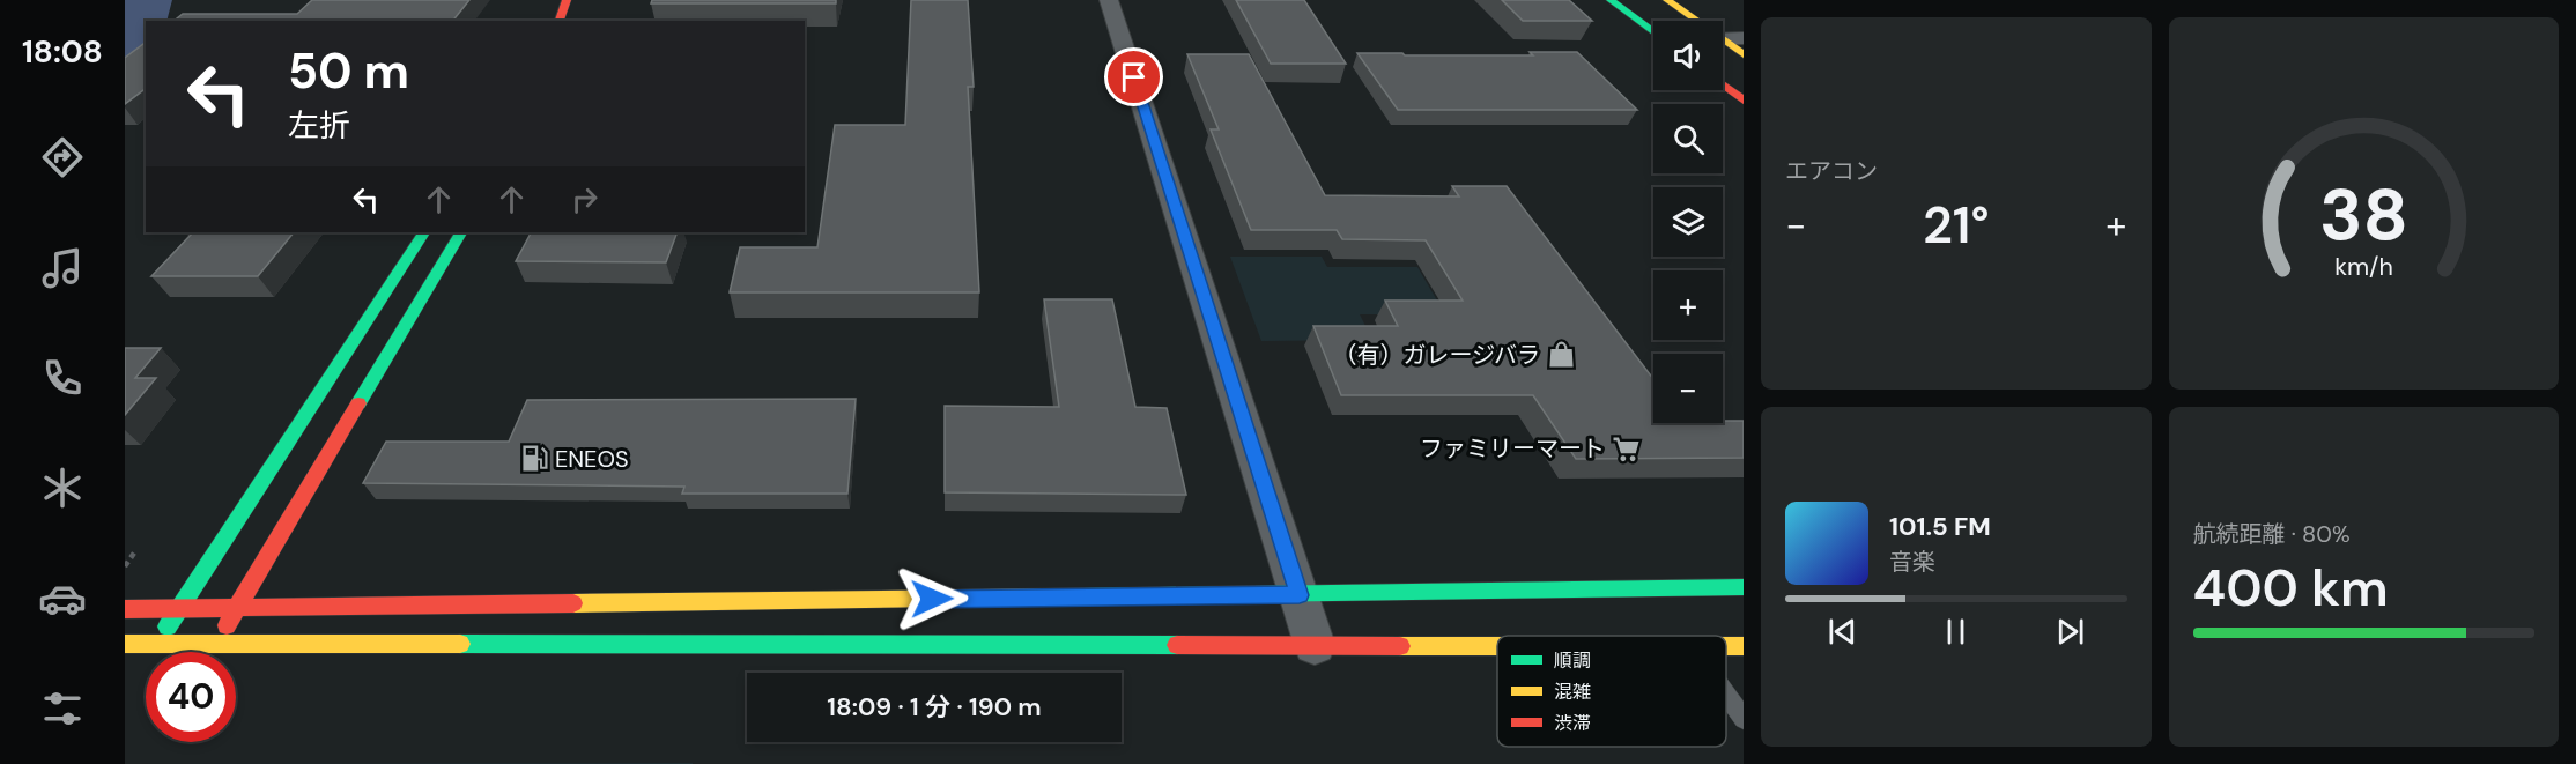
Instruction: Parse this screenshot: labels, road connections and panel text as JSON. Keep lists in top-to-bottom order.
{
  "places": {
    "shop": ["（有）ガレージバラ"],
    "supermarket": ["ファミリーマート"],
    "fuel station": ["ENEOS"]
  },
  "legend": ["順調", "混雑", "渋滞"],
  "page": {
    "tabs": "18:08",
    "tile": [
      "エアコン",
      ["航続距離 · 80%", "400 km"]
    ],
    "map_buttons": ["+", "−"],
    "turn": ["50 m", "左折"],
    "heat": ["−", "21°", "+"],
    "song": ["101.5 FM", "音楽"],
    "limit": "40",
    "trip": "18:09 · 1 分 · 190 m",
    "gauge": ["38", "km/h"]
  }
}
